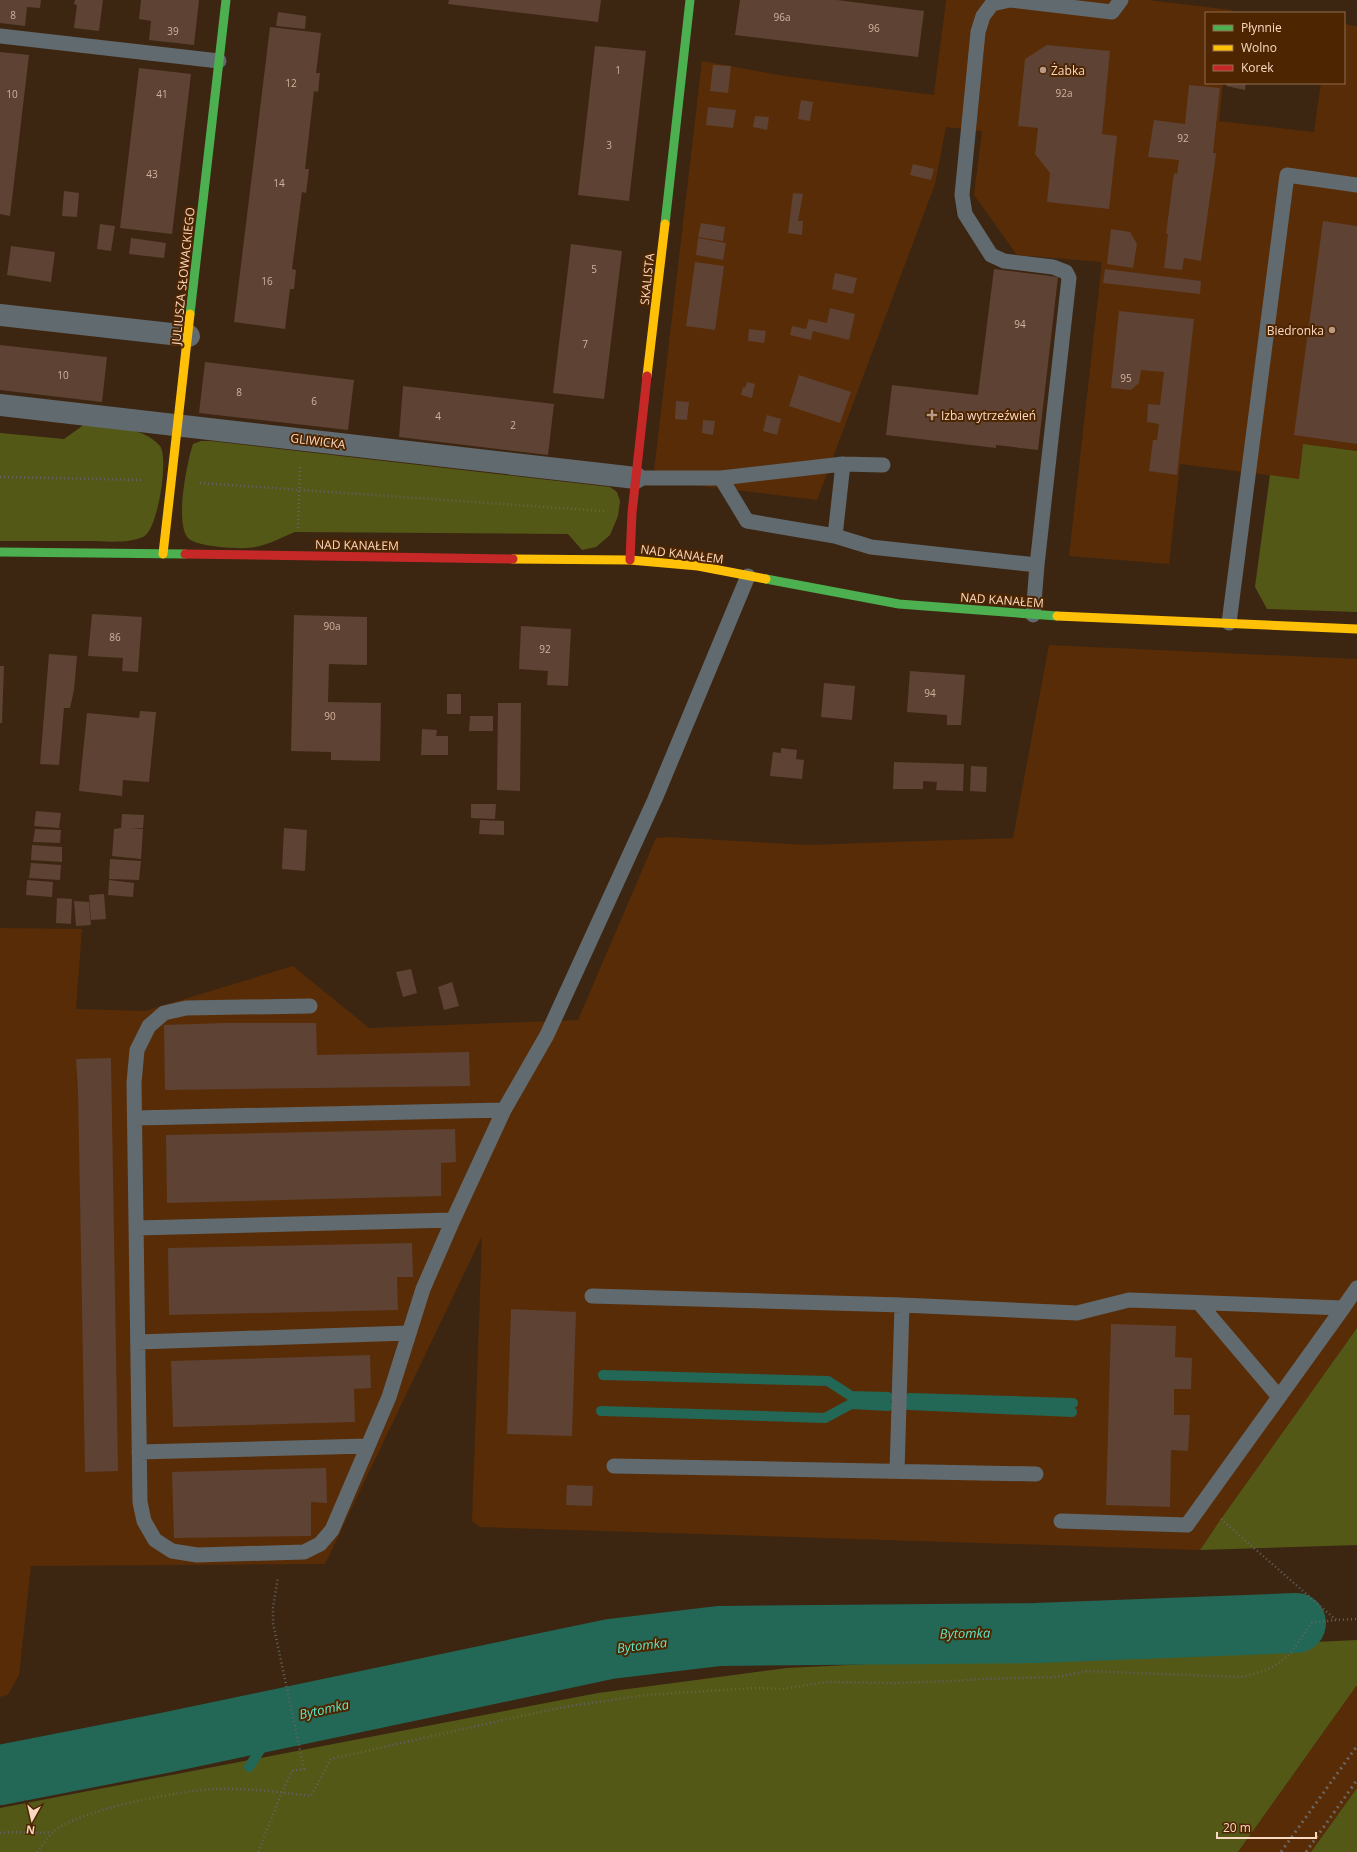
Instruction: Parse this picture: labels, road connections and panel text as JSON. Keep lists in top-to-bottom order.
{
  "streets": {
    "street": [
      "JULIUSZA SŁOWACKIEGO",
      "SKALISTA",
      "GLIWICKA",
      "NAD KANAŁEM"
    ]
  },
  "crossings": [
    ["JULIUSZA SŁOWACKIEGO", "GLIWICKA"],
    ["JULIUSZA SŁOWACKIEGO", "NAD KANAŁEM"],
    ["SKALISTA", "GLIWICKA"],
    ["SKALISTA", "NAD KANAŁEM"]
  ],
  "water": ["Bytomka"],
  "places": {
    "other": ["Żabka", "Biedronka"],
    "health": ["Izba wytrzeźwień"]
  },
  "house_numbers": [
    "8",
    "96a",
    "96",
    "39",
    "1",
    "12",
    "92a",
    "10",
    "41",
    "92",
    "3",
    "43",
    "14",
    "5",
    "16",
    "94",
    "7",
    "10",
    "95",
    "8",
    "6",
    "4",
    "2",
    "90a",
    "86",
    "92",
    "94",
    "90"
  ],
  "legend": ["Płynnie", "Wolno", "Korek"],
  "scale_bar": "20 m",
  "north": "bottom"
}
